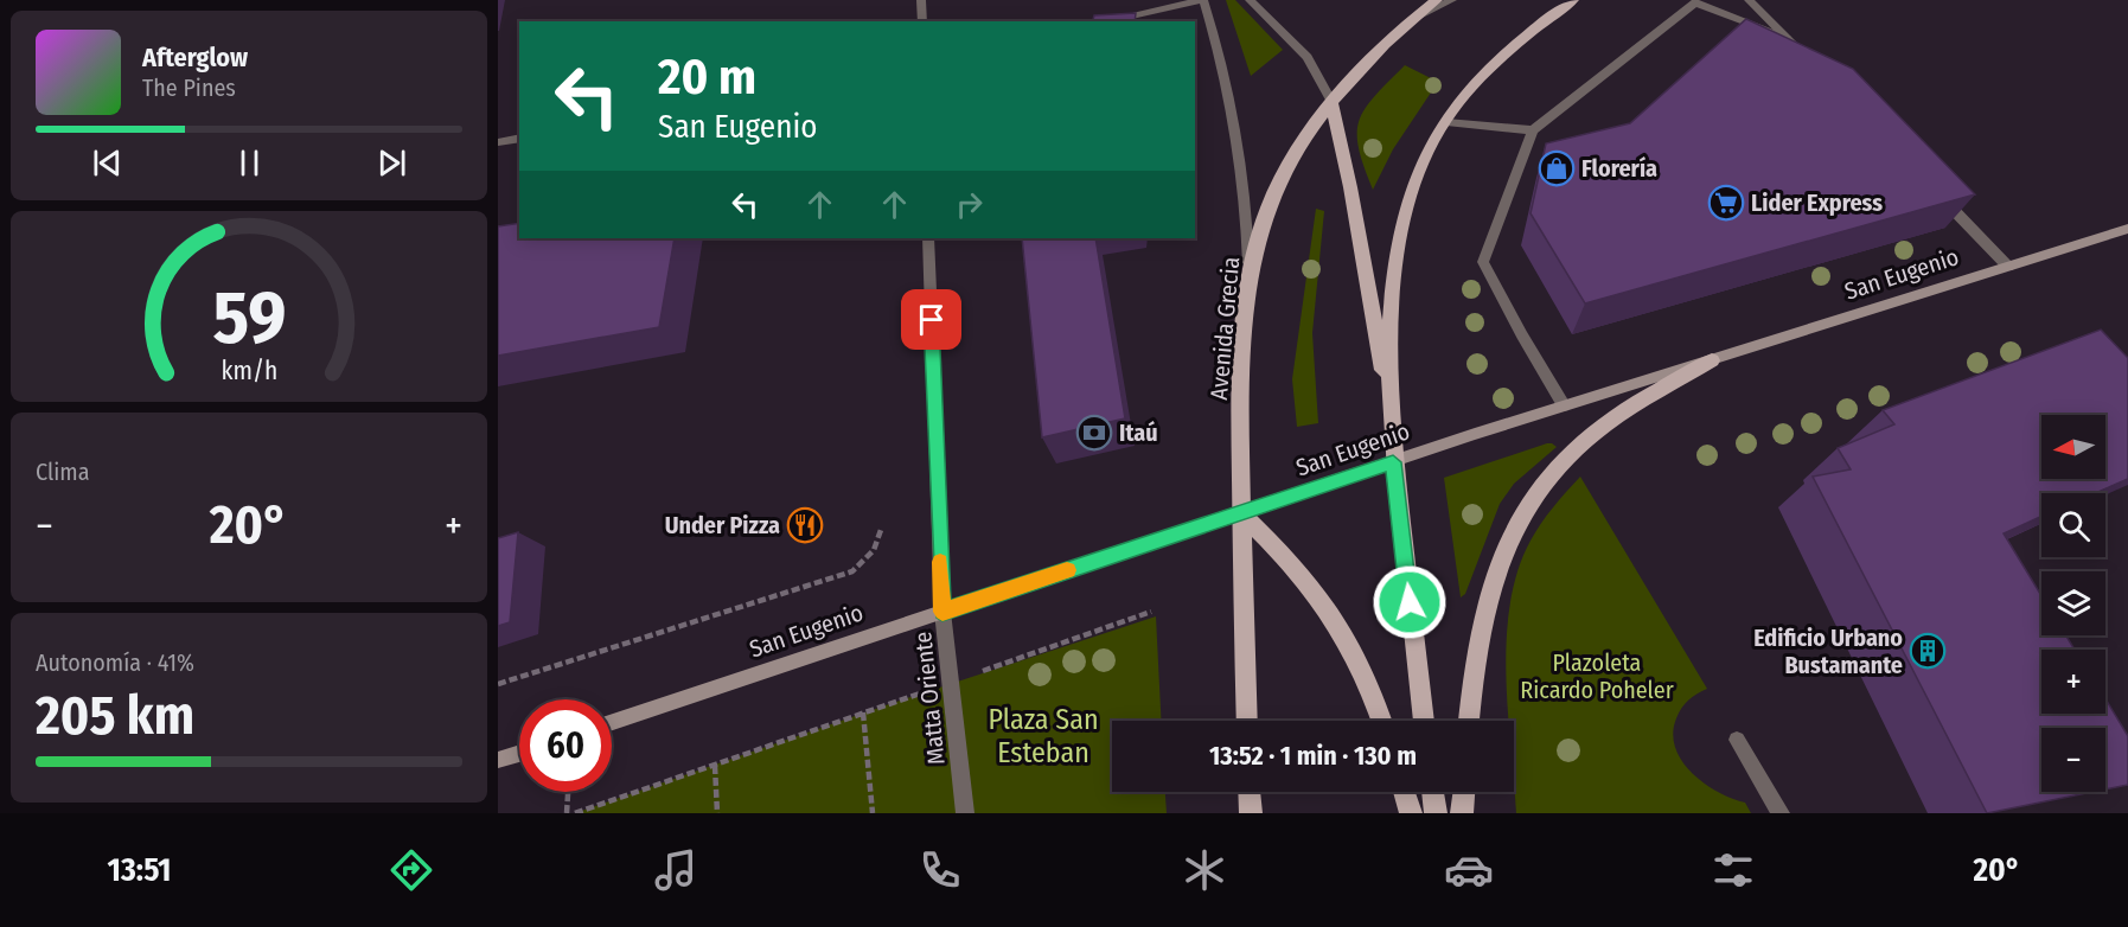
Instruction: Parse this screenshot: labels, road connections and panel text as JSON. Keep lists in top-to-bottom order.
{
  "streets": {
    "main road": ["San Eugenio", "Avenida Grecia"],
    "street": ["Matta Oriente"]
  },
  "crossings": [
    ["San Eugenio", "Avenida Grecia"],
    ["San Eugenio", "Matta Oriente"]
  ],
  "parks": ["Plazoleta Ricardo Poheler", "Plaza San Esteban"],
  "places": {
    "shop": ["Florería"],
    "supermarket": ["Lider Express"],
    "bank": ["Itaú"],
    "restaurant": ["Under Pizza"],
    "building": ["Edificio Urbano Bustamante"]
  },
  "north": "left",
  "page": {
    "turn": ["20 m", "San Eugenio"],
    "song": ["Afterglow", "The Pines"],
    "tile": [
      "Clima",
      ["Autonomía · 41%", "205 km"]
    ],
    "map_buttons": ["+", "−"],
    "heat": ["−", "20°", "+"],
    "limit": "60",
    "trip": "13:52 · 1 min · 130 m",
    "tabs": ["13:51", "20°"],
    "gauge": ["59", "km/h"]
  }
}
